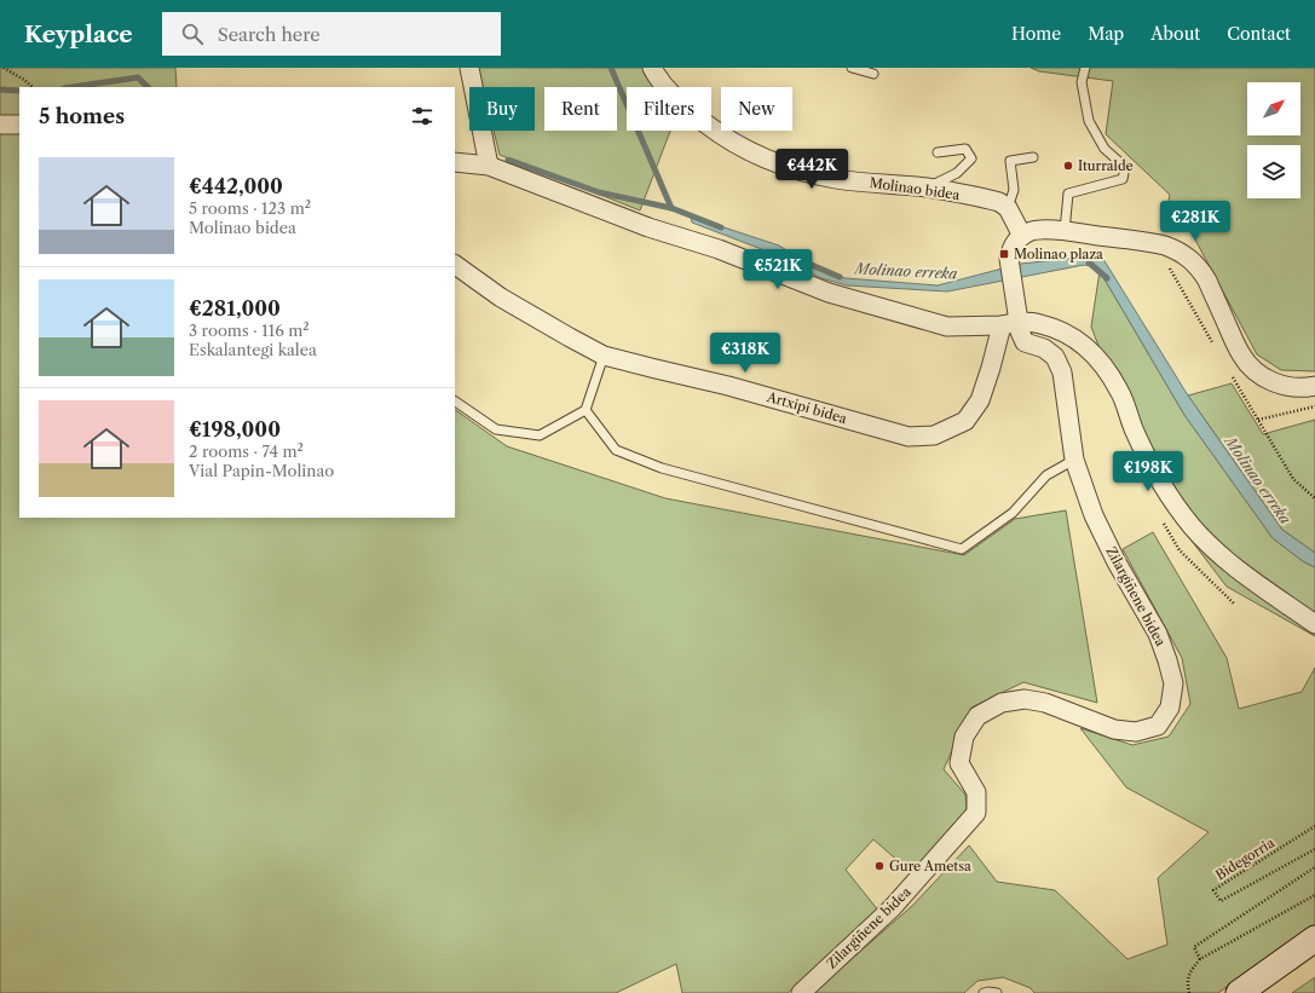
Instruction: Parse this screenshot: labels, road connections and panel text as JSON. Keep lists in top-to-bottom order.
{
  "streets": {
    "street": ["Molinao bidea", "Artxipi bidea", "Zilargiñene bidea"],
    "path": ["Bidegorria"]
  },
  "crossings": [
    ["Artxipi bidea", "Zilargiñene bidea"]
  ],
  "water": ["Molinao erreka"],
  "places": {
    "other": ["Iturralde", "Gure Ametsa"],
    "transit": ["Molinao plaza"]
  },
  "north": "top right",
  "page": {
    "header": "Keyplace",
    "search": "Search here",
    "nav": [
      "Home",
      "Map",
      "About",
      "Contact"
    ],
    "chip": [
      "Buy",
      "Rent",
      "Filters",
      "New"
    ],
    "heading": "5 homes",
    "list": [
      {
        "name": "€442,000",
        "note": "5 rooms · 123 m² · Molinao bidea"
      },
      {
        "name": "€281,000",
        "note": "3 rooms · 116 m² · Eskalantegi kalea"
      },
      {
        "name": "€198,000",
        "note": "2 rooms · 74 m² · Vial Papin-Molinao"
      }
    ],
    "price": [
      "€442K",
      "€281K",
      "€521K",
      "€318K",
      "€198K"
    ]
  }
}
